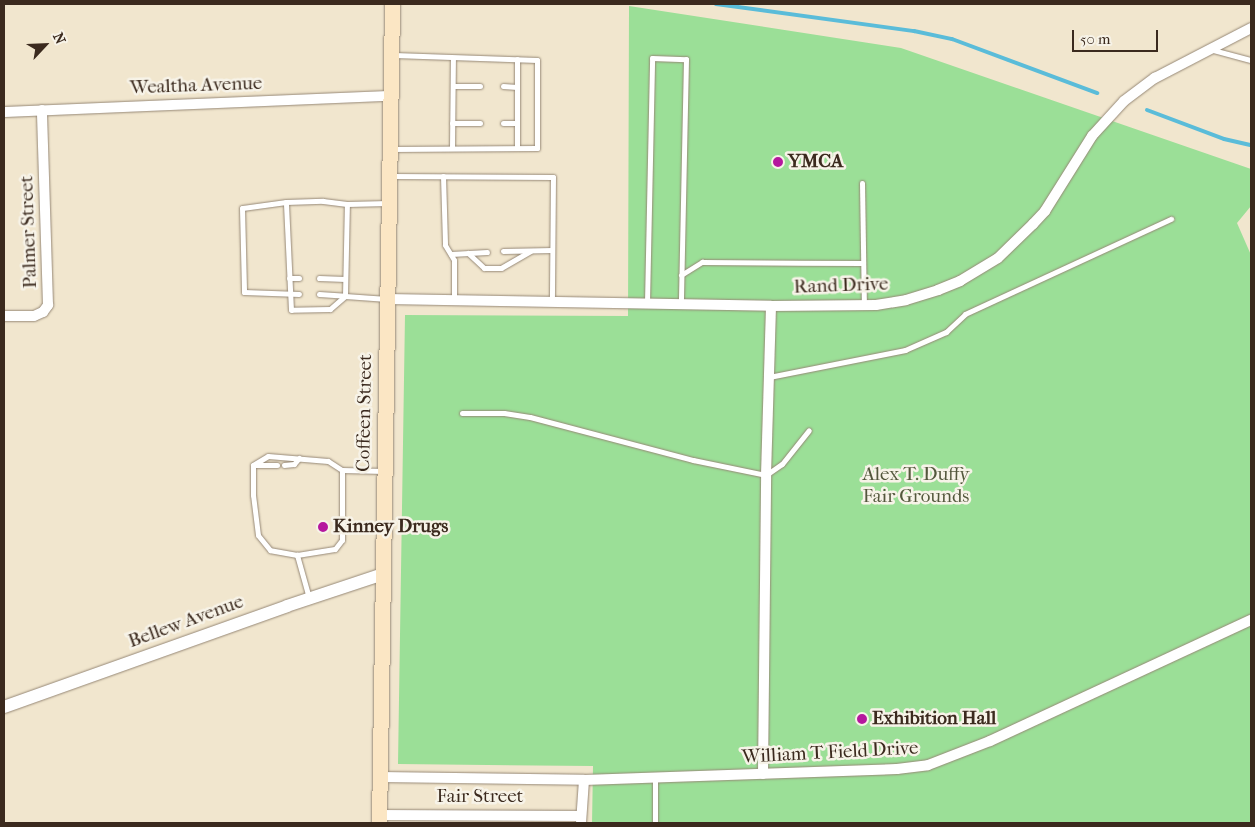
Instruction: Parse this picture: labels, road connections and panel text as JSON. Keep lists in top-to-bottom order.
{
  "streets": {
    "main road": ["Coffeen Street"],
    "street": [
      "Wealtha Avenue",
      "Palmer Street",
      "Rand Drive",
      "Bellew Avenue",
      "William T Field Drive",
      "Fair Street"
    ]
  },
  "crossings": [
    ["Wealtha Avenue", "Palmer Street"],
    ["Wealtha Avenue", "Coffeen Street"],
    ["Rand Drive", "Coffeen Street"],
    ["Coffeen Street", "Bellew Avenue"],
    ["Coffeen Street", "William T Field Drive"],
    ["Coffeen Street", "Fair Street"]
  ],
  "parks": ["Alex T. Duffy Fair Grounds"],
  "places": ["YMCA", "Kinney Drugs", "Exhibition Hall"],
  "scale_bar": "50 m",
  "north": "top right"
}
